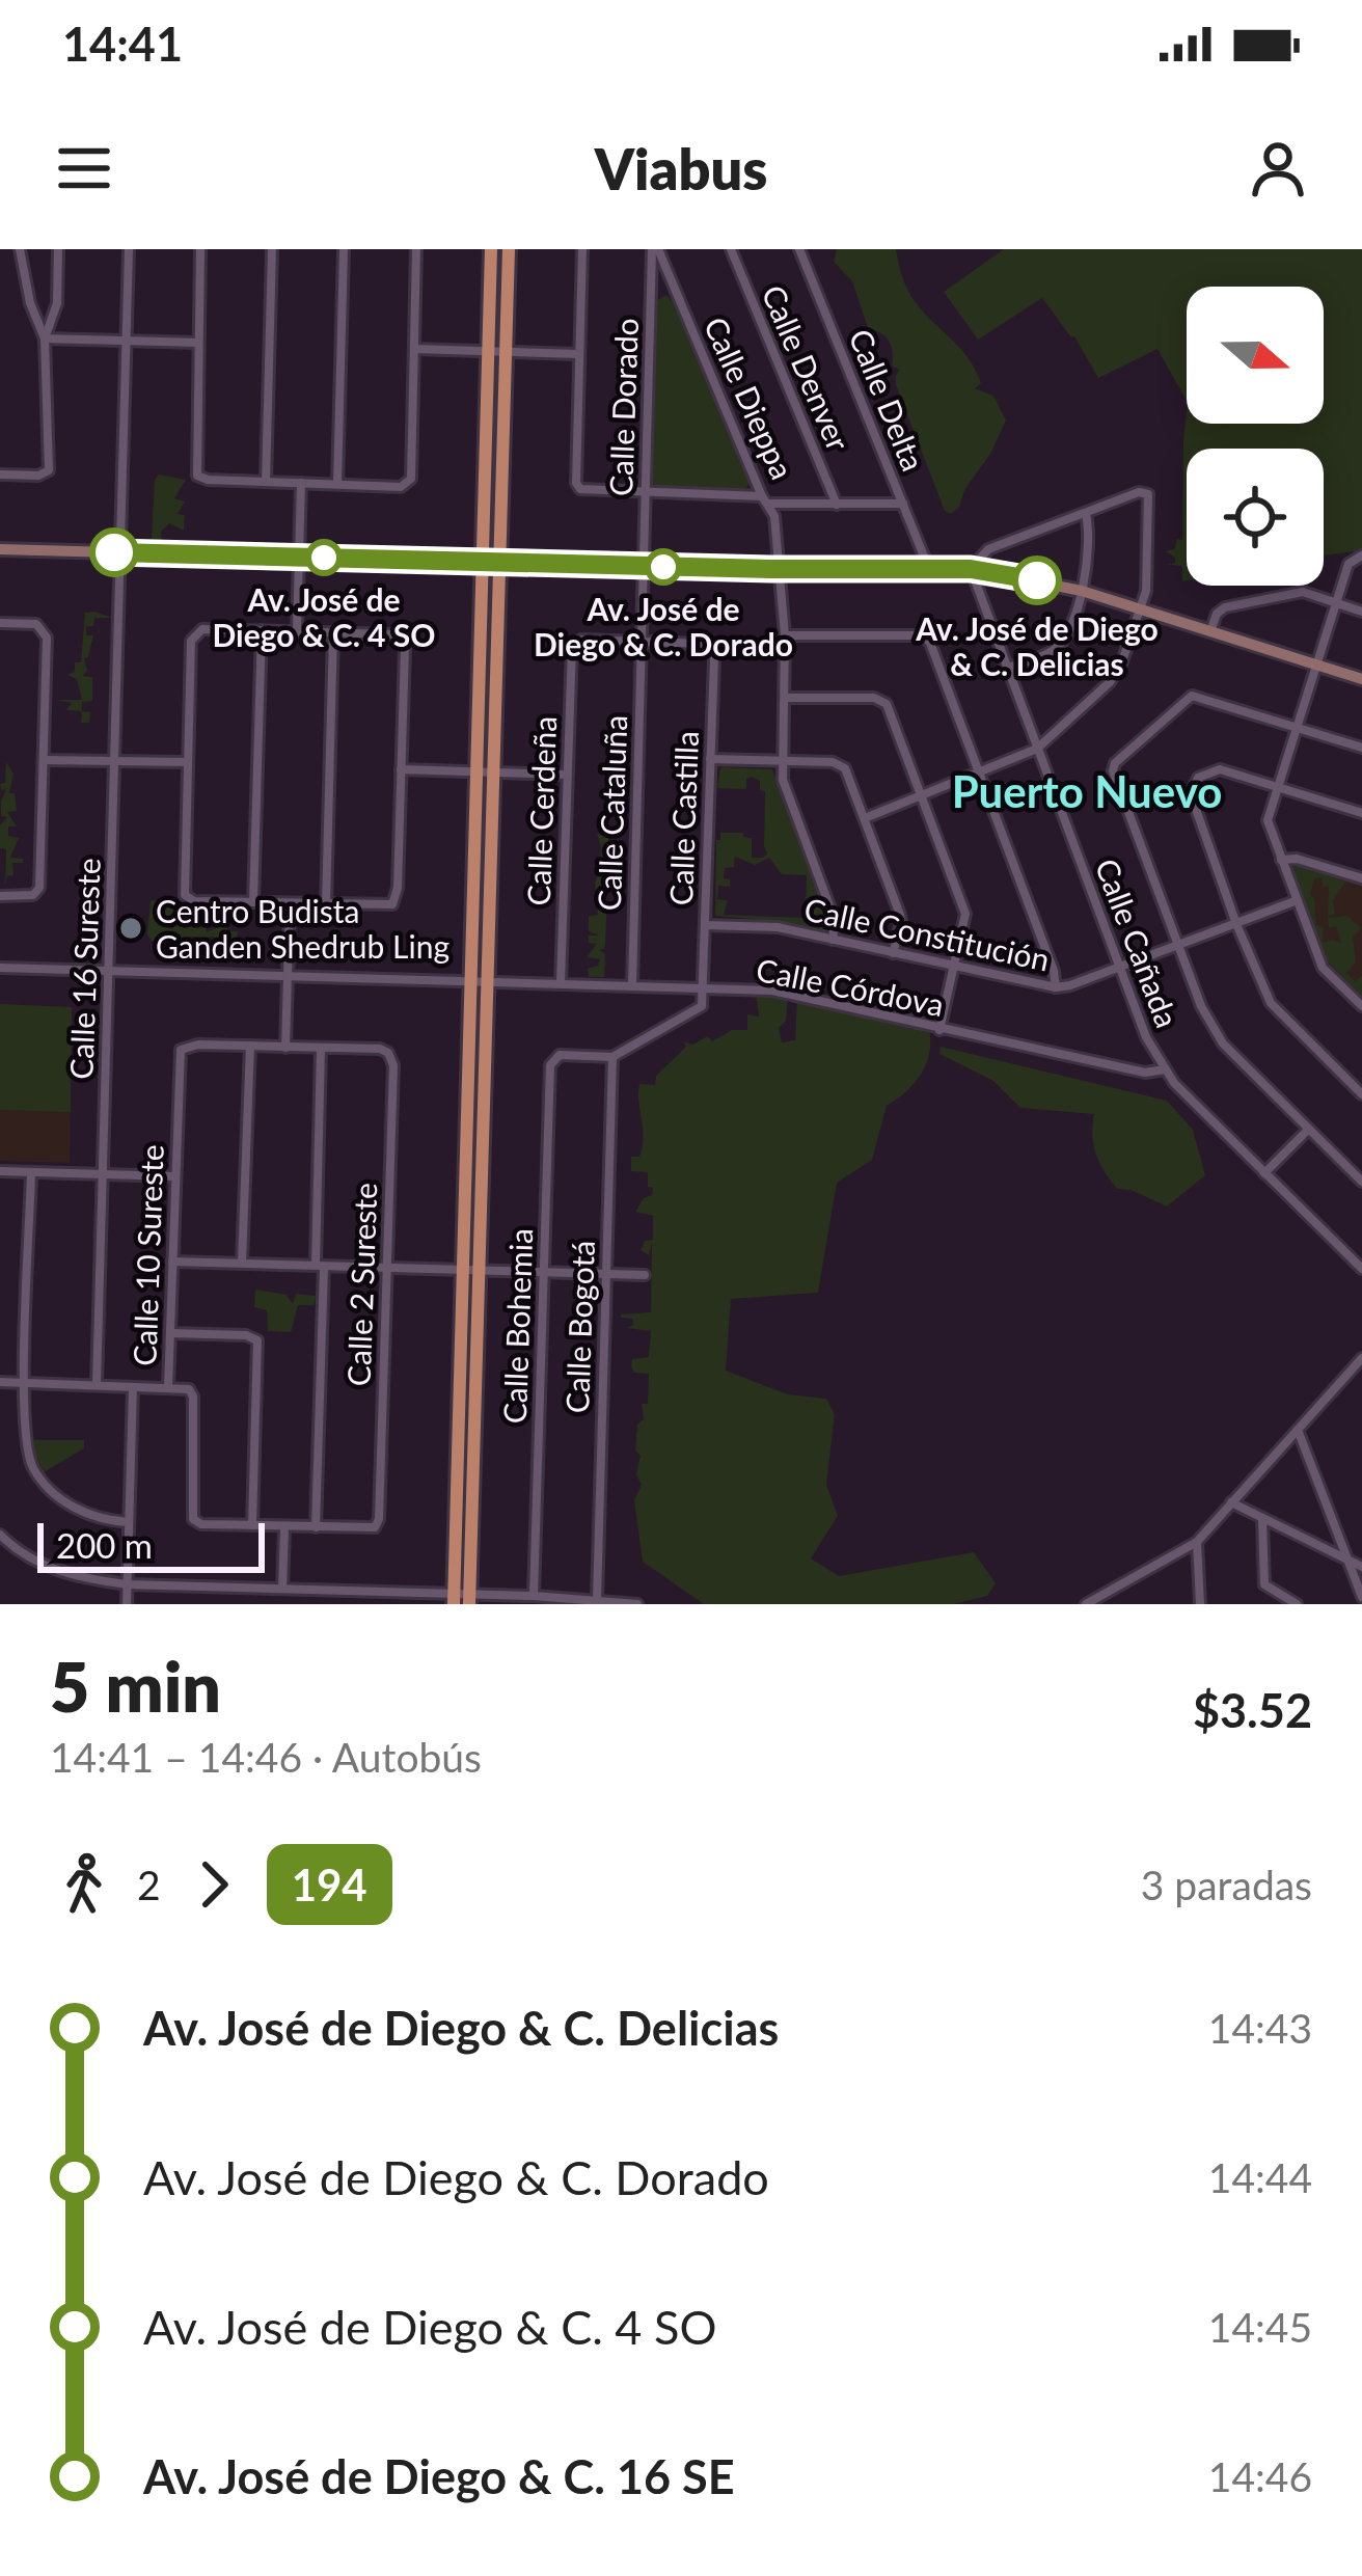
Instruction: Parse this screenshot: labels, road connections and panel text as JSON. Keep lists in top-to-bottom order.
{
  "streets": {
    "street": [
      "Calle Denver",
      "Calle Dieppa",
      "Calle Delta",
      "Calle Dorado",
      "Calle Cerdeña",
      "Calle Cataluña",
      "Calle Castilla",
      "Calle Constitución",
      "Calle Cañada",
      "Calle 16 Sureste",
      "Calle Córdova",
      "Calle 10 Sureste",
      "Calle 2 Sureste",
      "Calle Bohemia",
      "Calle Bogotá"
    ]
  },
  "crossings": [
    ["Calle Dieppa", "Calle Dorado"],
    ["Calle Dieppa", "Calle Constitución"],
    ["Calle Dorado", "Calle Cataluña"],
    ["Calle Cerdeña", "Calle Cataluña"],
    ["Calle Cerdeña", "Calle Castilla"],
    ["Calle Cataluña", "Calle Castilla"],
    ["Calle Castilla", "Calle Constitución"],
    ["Calle Castilla", "Calle Córdova"],
    ["Calle Constitución", "Calle Cañada"],
    ["Calle Cañada", "Calle Córdova"],
    ["Calle Bohemia", "Calle Bogotá"]
  ],
  "districts": ["Puerto Nuevo"],
  "places": [
    "Av. José de Diego & C. 4 SO",
    "Av. José de Diego & C. Dorado",
    "Av. José de Diego & C. Delicias",
    "Centro Budista Ganden Shedrub Ling"
  ],
  "lines": ["bus line 194"],
  "scale_bar": "200 m",
  "north": "right",
  "page": {
    "status": "14:41",
    "header": "Viabus",
    "scale": "200 m",
    "heading": ["5 min", "14:41 – 14:46 · Autobús", "$3.52"],
    "legs": ["2", "194", "3 paradas"],
    "list": [
      {
        "name": "Av. José de Diego & C. Delicias",
        "value": "14:43"
      },
      {
        "name": "Av. José de Diego & C. Dorado",
        "value": "14:44"
      },
      {
        "name": "Av. José de Diego & C. 4 SO",
        "value": "14:45"
      },
      {
        "name": "Av. José de Diego & C. 16 SE",
        "value": "14:46"
      }
    ]
  }
}
